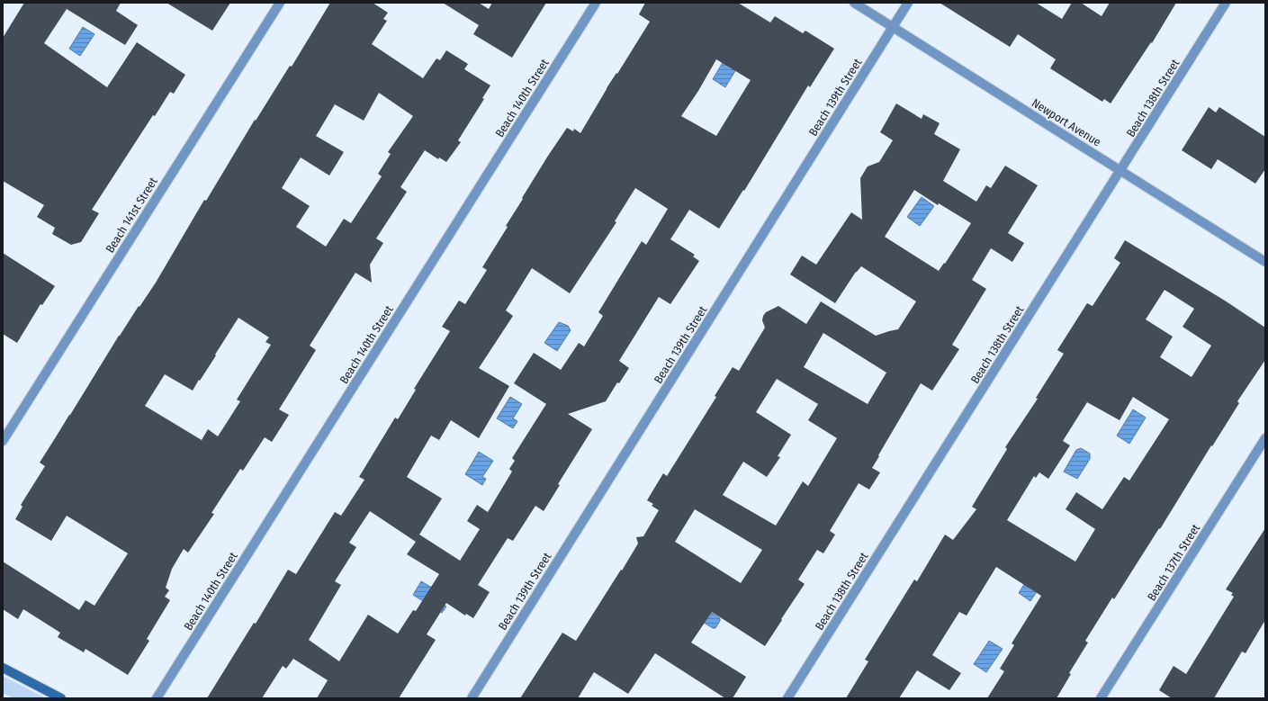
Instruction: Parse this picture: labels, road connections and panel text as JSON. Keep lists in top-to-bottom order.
{
  "streets": {
    "street": [
      "Beach 139th Street",
      "Beach 140th Street",
      "Beach 138th Street",
      "Newport Avenue",
      "Beach 141st Street",
      "Beach 137th Street"
    ]
  },
  "crossings": [
    ["Beach 139th Street", "Newport Avenue"],
    ["Beach 138th Street", "Newport Avenue"]
  ]
}
